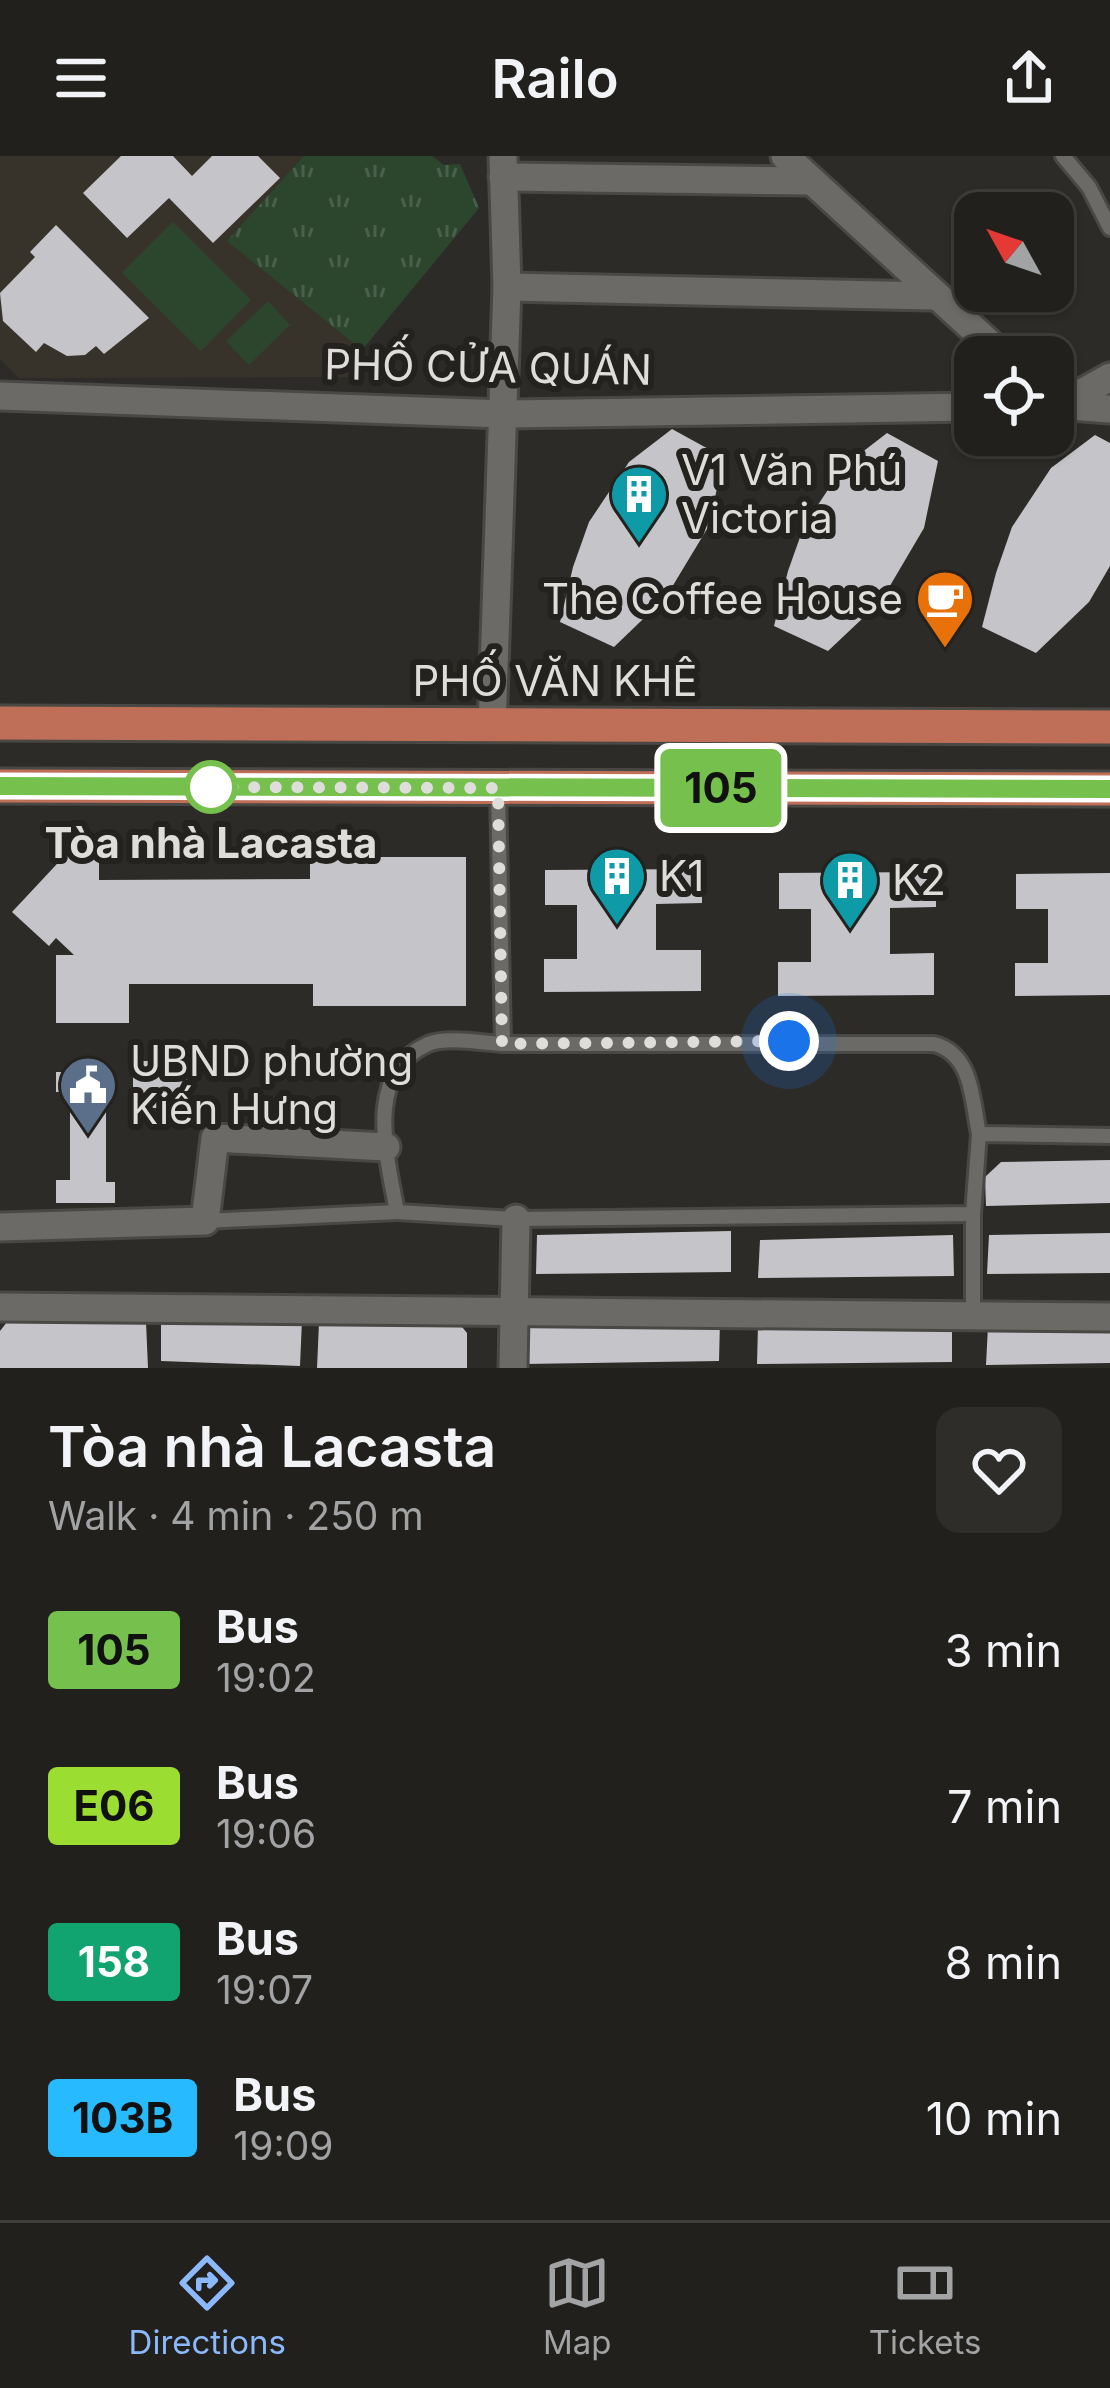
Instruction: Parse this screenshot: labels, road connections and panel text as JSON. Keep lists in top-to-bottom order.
{
  "streets": {
    "main road": ["PHỐ VĂN KHÊ"],
    "street": ["PHỐ CỬA QUÁN"]
  },
  "places": {
    "building": ["V1 Văn Phú Victoria", "K1", "K2"],
    "cafe": ["The Coffee House"],
    "other": ["Tòa nhà Lacasta"],
    "public building": ["UBND phường Kiến Hưng"]
  },
  "lines": ["bus line 105"],
  "north": "top left",
  "page": {
    "header": "Railo",
    "on_map": "105",
    "heading": ["Tòa nhà Lacasta", "Walk · 4 min · 250 m"],
    "list": [
      {
        "mark": "105",
        "name": "Bus",
        "note": "19:02",
        "value": "3 min"
      },
      {
        "mark": "E06",
        "name": "Bus",
        "note": "19:06",
        "value": "7 min"
      },
      {
        "mark": "158",
        "name": "Bus",
        "note": "19:07",
        "value": "8 min"
      },
      {
        "mark": "103B",
        "name": "Bus",
        "note": "19:09",
        "value": "10 min"
      }
    ],
    "tabs": ["Directions", "Map", "Tickets"]
  }
}
